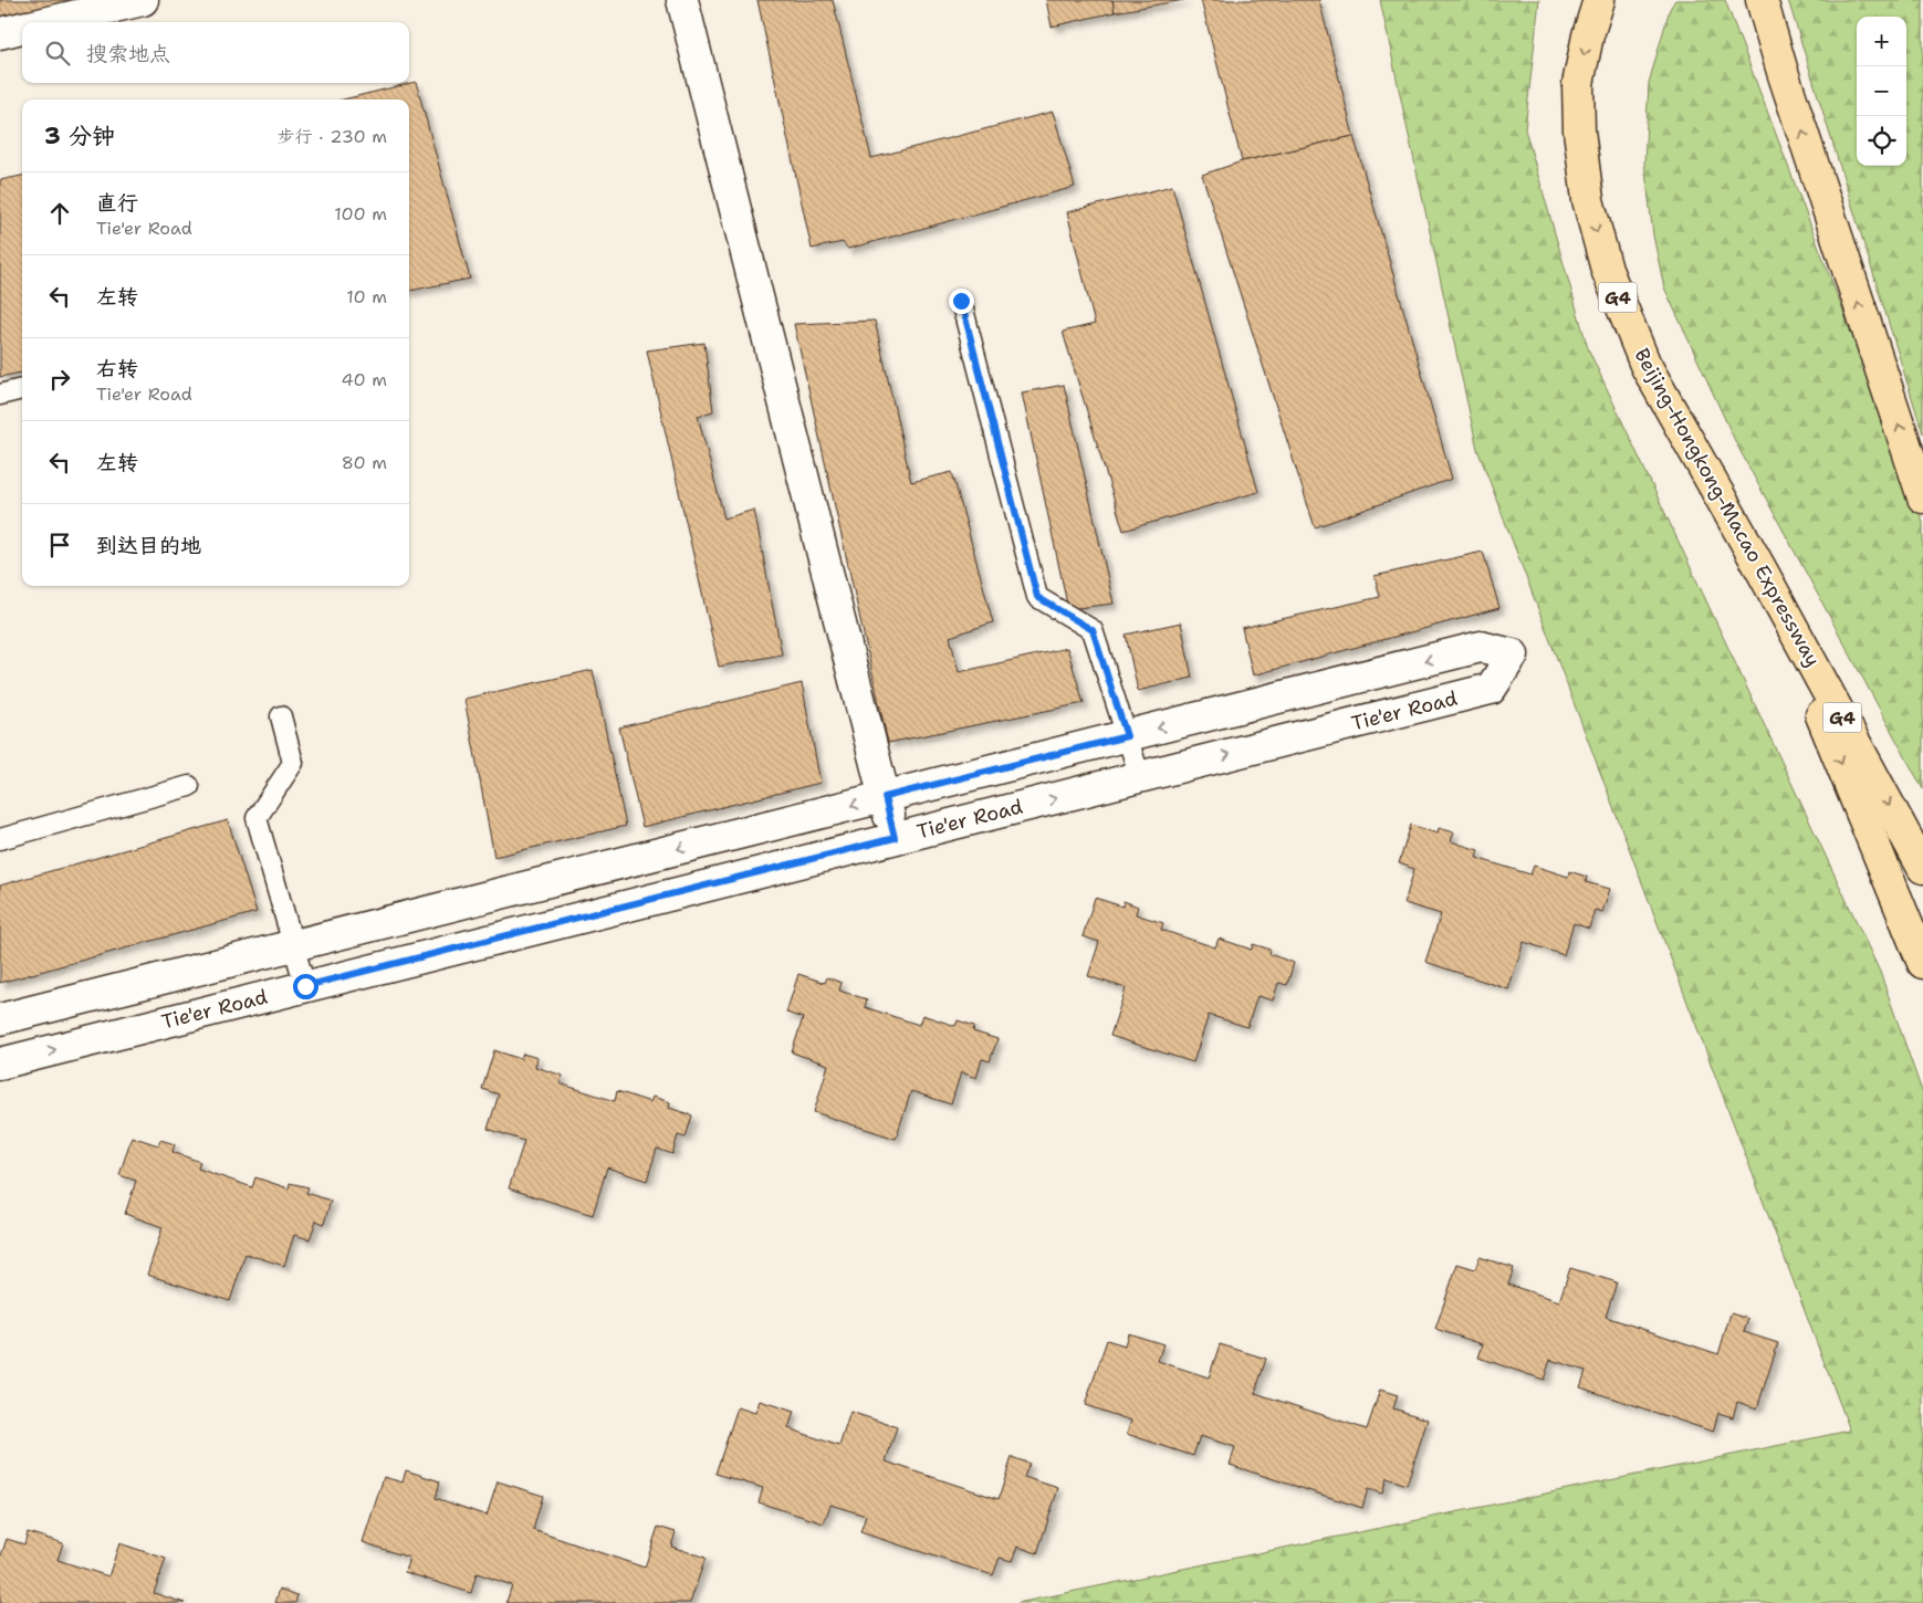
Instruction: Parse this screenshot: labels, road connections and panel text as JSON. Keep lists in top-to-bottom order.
{
  "streets": {
    "highway": ["G4", "Beijing-Hongkong-Macao Expressway"],
    "street": ["Tie'er Road"]
  },
  "page": {
    "map_buttons": ["+", "−"],
    "search": "搜索地点",
    "heading": ["3 分钟", "步行 · 230 m"],
    "list": [
      ["直行", "Tie'er Road", "100 m"],
      ["左转", "10 m"],
      ["右转", "Tie'er Road", "40 m"],
      ["左转", "80 m"],
      "到达目的地"
    ]
  }
}
